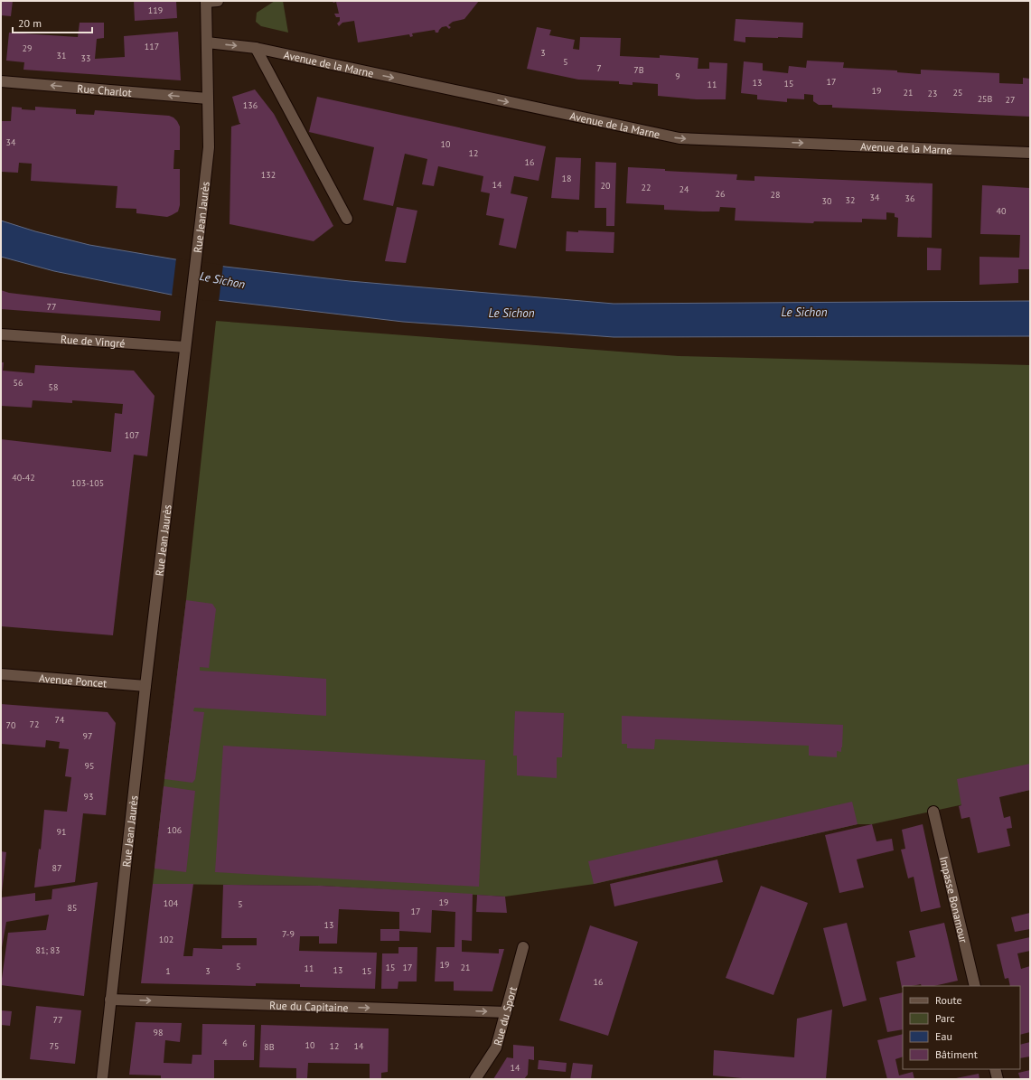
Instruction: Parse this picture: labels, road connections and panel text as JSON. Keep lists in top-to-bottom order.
{
  "streets": {
    "street": [
      "Avenue de la Marne",
      "Rue Charlot",
      "Rue Jean Jaurès",
      "Rue de Vingré",
      "Avenue Poncet",
      "Impasse Bonamour",
      "Rue du Capitaine",
      "Rue du Sport"
    ]
  },
  "crossings": [
    ["Avenue de la Marne", "Rue Jean Jaurès"],
    ["Rue Charlot", "Rue Jean Jaurès"],
    ["Rue Jean Jaurès", "Rue de Vingré"],
    ["Rue Jean Jaurès", "Avenue Poncet"],
    ["Rue Jean Jaurès", "Rue du Capitaine"],
    ["Rue du Capitaine", "Rue du Sport"]
  ],
  "one_way": ["Avenue de la Marne", "Rue Charlot", "Rue du Capitaine"],
  "water": ["Le Sichon"],
  "house_numbers": [
    "119",
    "117",
    "29",
    "3",
    "31",
    "33",
    "5",
    "7",
    "7B",
    "9",
    "17",
    "13",
    "15",
    "11",
    "19",
    "21",
    "25",
    "23",
    "25B",
    "27",
    "136",
    "34",
    "10",
    "12",
    "16",
    "132",
    "18",
    "14",
    "20",
    "22",
    "24",
    "26",
    "28",
    "34",
    "36",
    "32",
    "30",
    "40",
    "77",
    "56",
    "58",
    "107",
    "40-42",
    "103-105",
    "74",
    "72",
    "70",
    "97",
    "95",
    "93",
    "106",
    "91",
    "87",
    "19",
    "104",
    "5",
    "85",
    "17",
    "13",
    "7-9",
    "102",
    "81; 83",
    "19",
    "5",
    "15",
    "17",
    "21",
    "11",
    "13",
    "1",
    "3",
    "15",
    "16",
    "77",
    "98",
    "4",
    "6",
    "10",
    "75",
    "12",
    "14",
    "8B",
    "14"
  ],
  "legend": [
    "Route",
    "Parc",
    "Eau",
    "Bâtiment"
  ],
  "scale_bar": "20 m"
}
